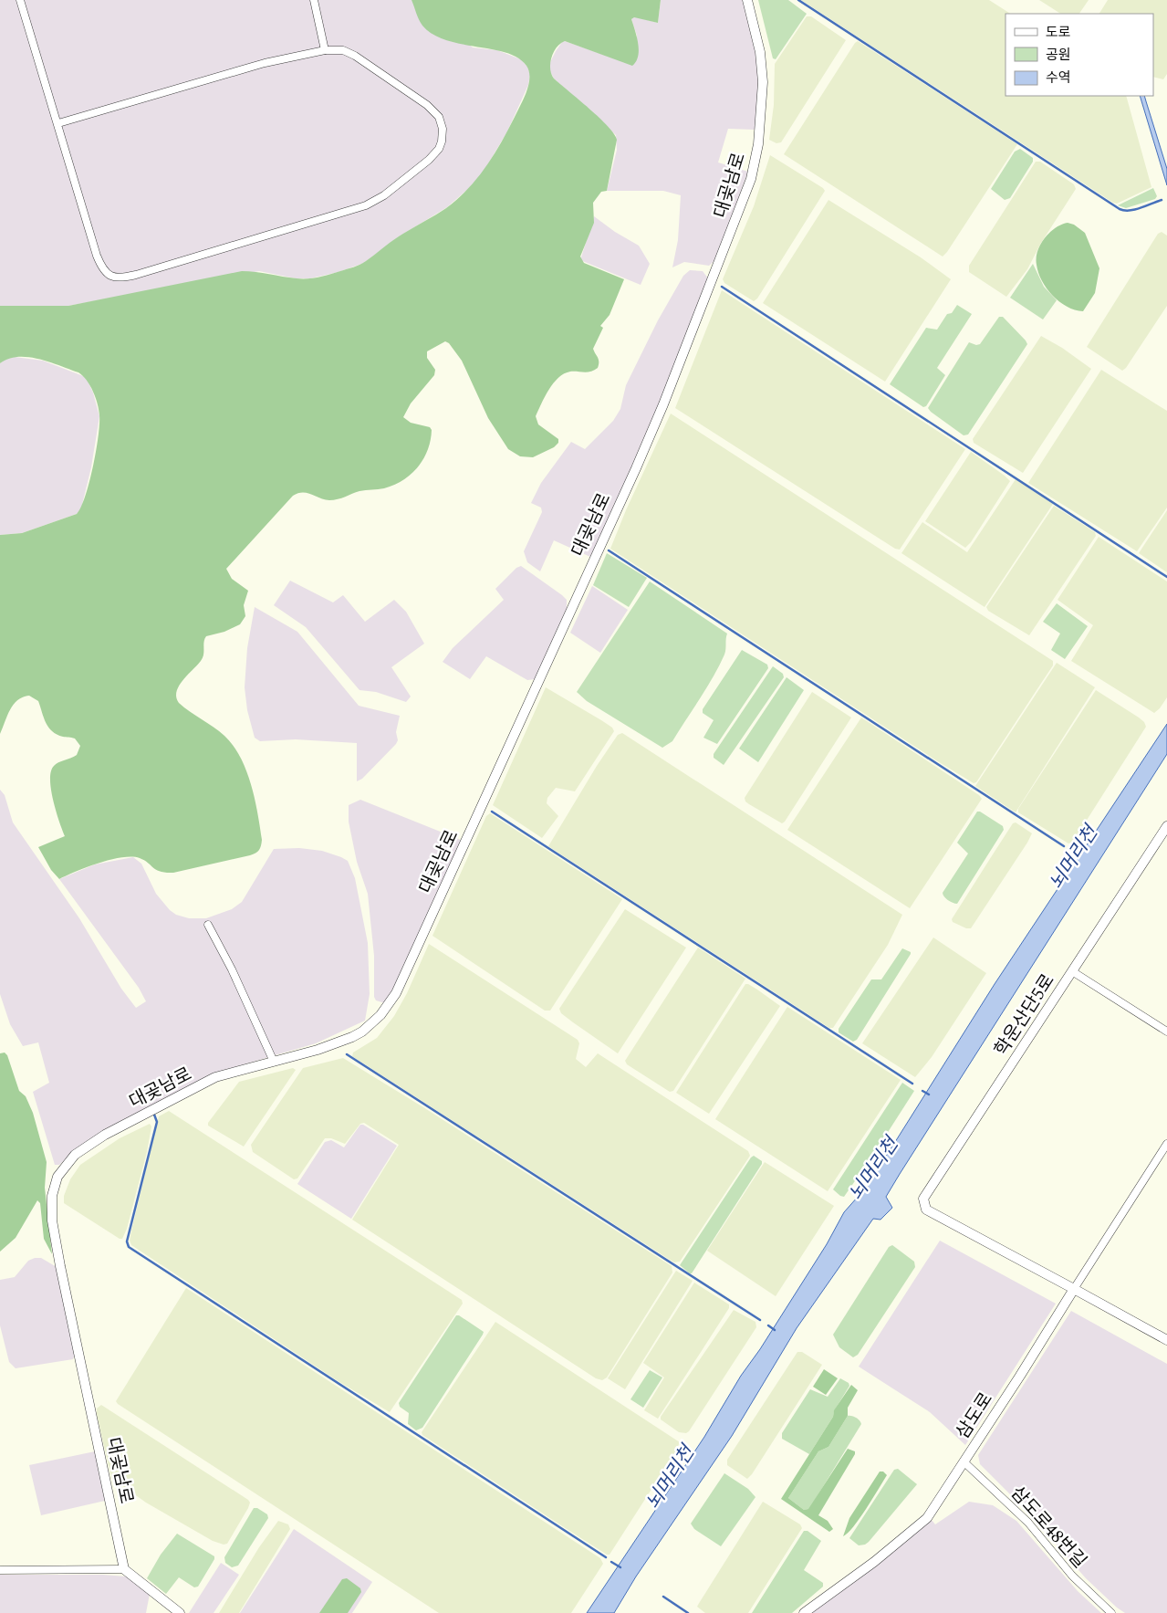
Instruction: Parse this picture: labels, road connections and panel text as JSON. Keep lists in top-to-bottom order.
{
  "streets": {
    "street": [
      "대곶남로",
      "학운산단5로",
      "삼도로",
      "삼도로48번길"
    ]
  },
  "crossings": [
    ["학운산단5로", "삼도로"],
    ["삼도로", "삼도로48번길"]
  ],
  "water": ["뇌머리천"],
  "legend": ["도로", "공원", "수역"]
}
